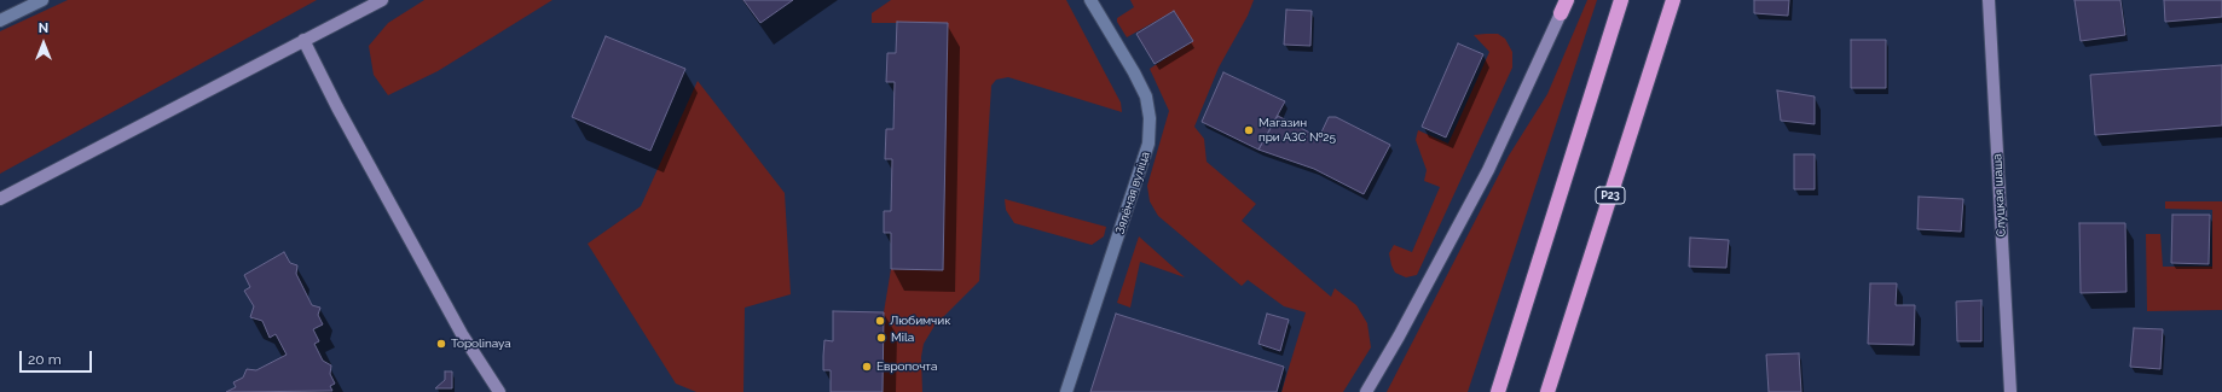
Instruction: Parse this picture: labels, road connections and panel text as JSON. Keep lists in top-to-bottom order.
{
  "streets": {
    "highway": ["Р23"],
    "street": ["Зялёная вуліца", "Слуцкая шаша"]
  },
  "places": [
    "Магазин при АЗС №25",
    "Любимчик",
    "Mila",
    "Topolinaya",
    "Европочта"
  ],
  "scale_bar": "20 m",
  "north": "top"
}
